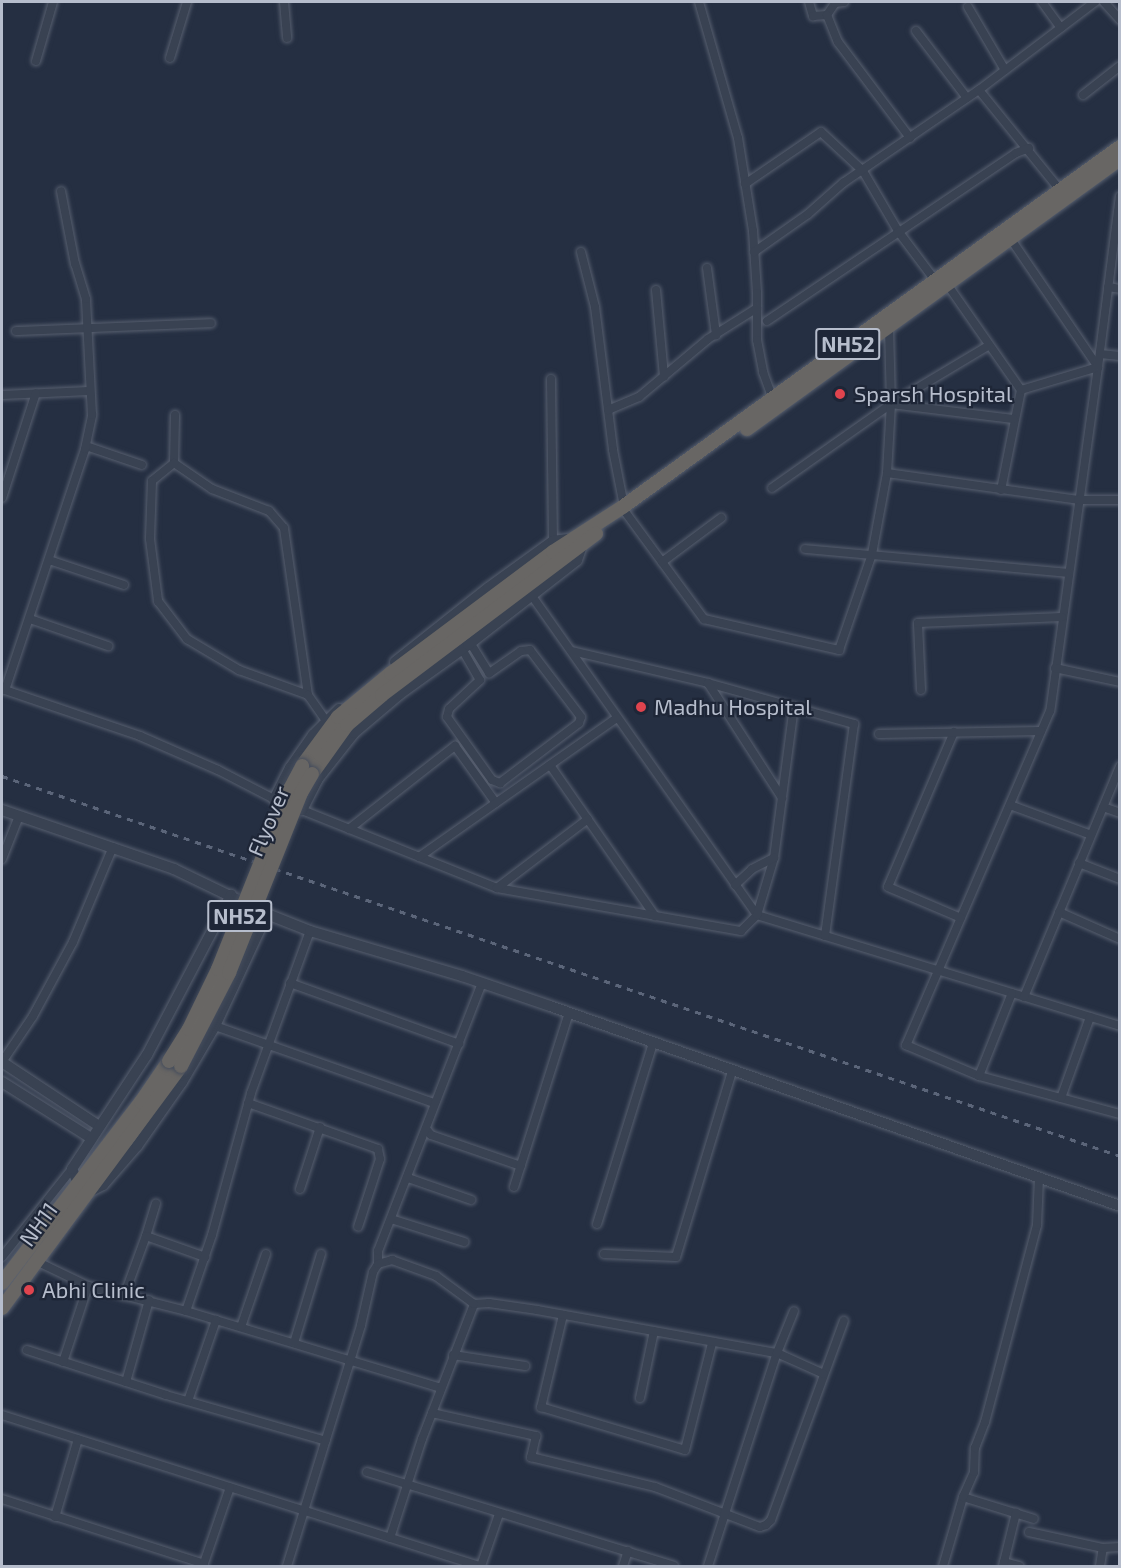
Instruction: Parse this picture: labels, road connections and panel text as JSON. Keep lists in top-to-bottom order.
{
  "streets": {
    "highway": ["NH52", "Flyover", "NH11"]
  },
  "crossings": [
    ["NH52", "Flyover"],
    ["NH52", "NH11"],
    ["Flyover", "NH11"]
  ],
  "places": ["Sparsh Hospital", "Madhu Hospital", "Abhi Clinic"]
}
